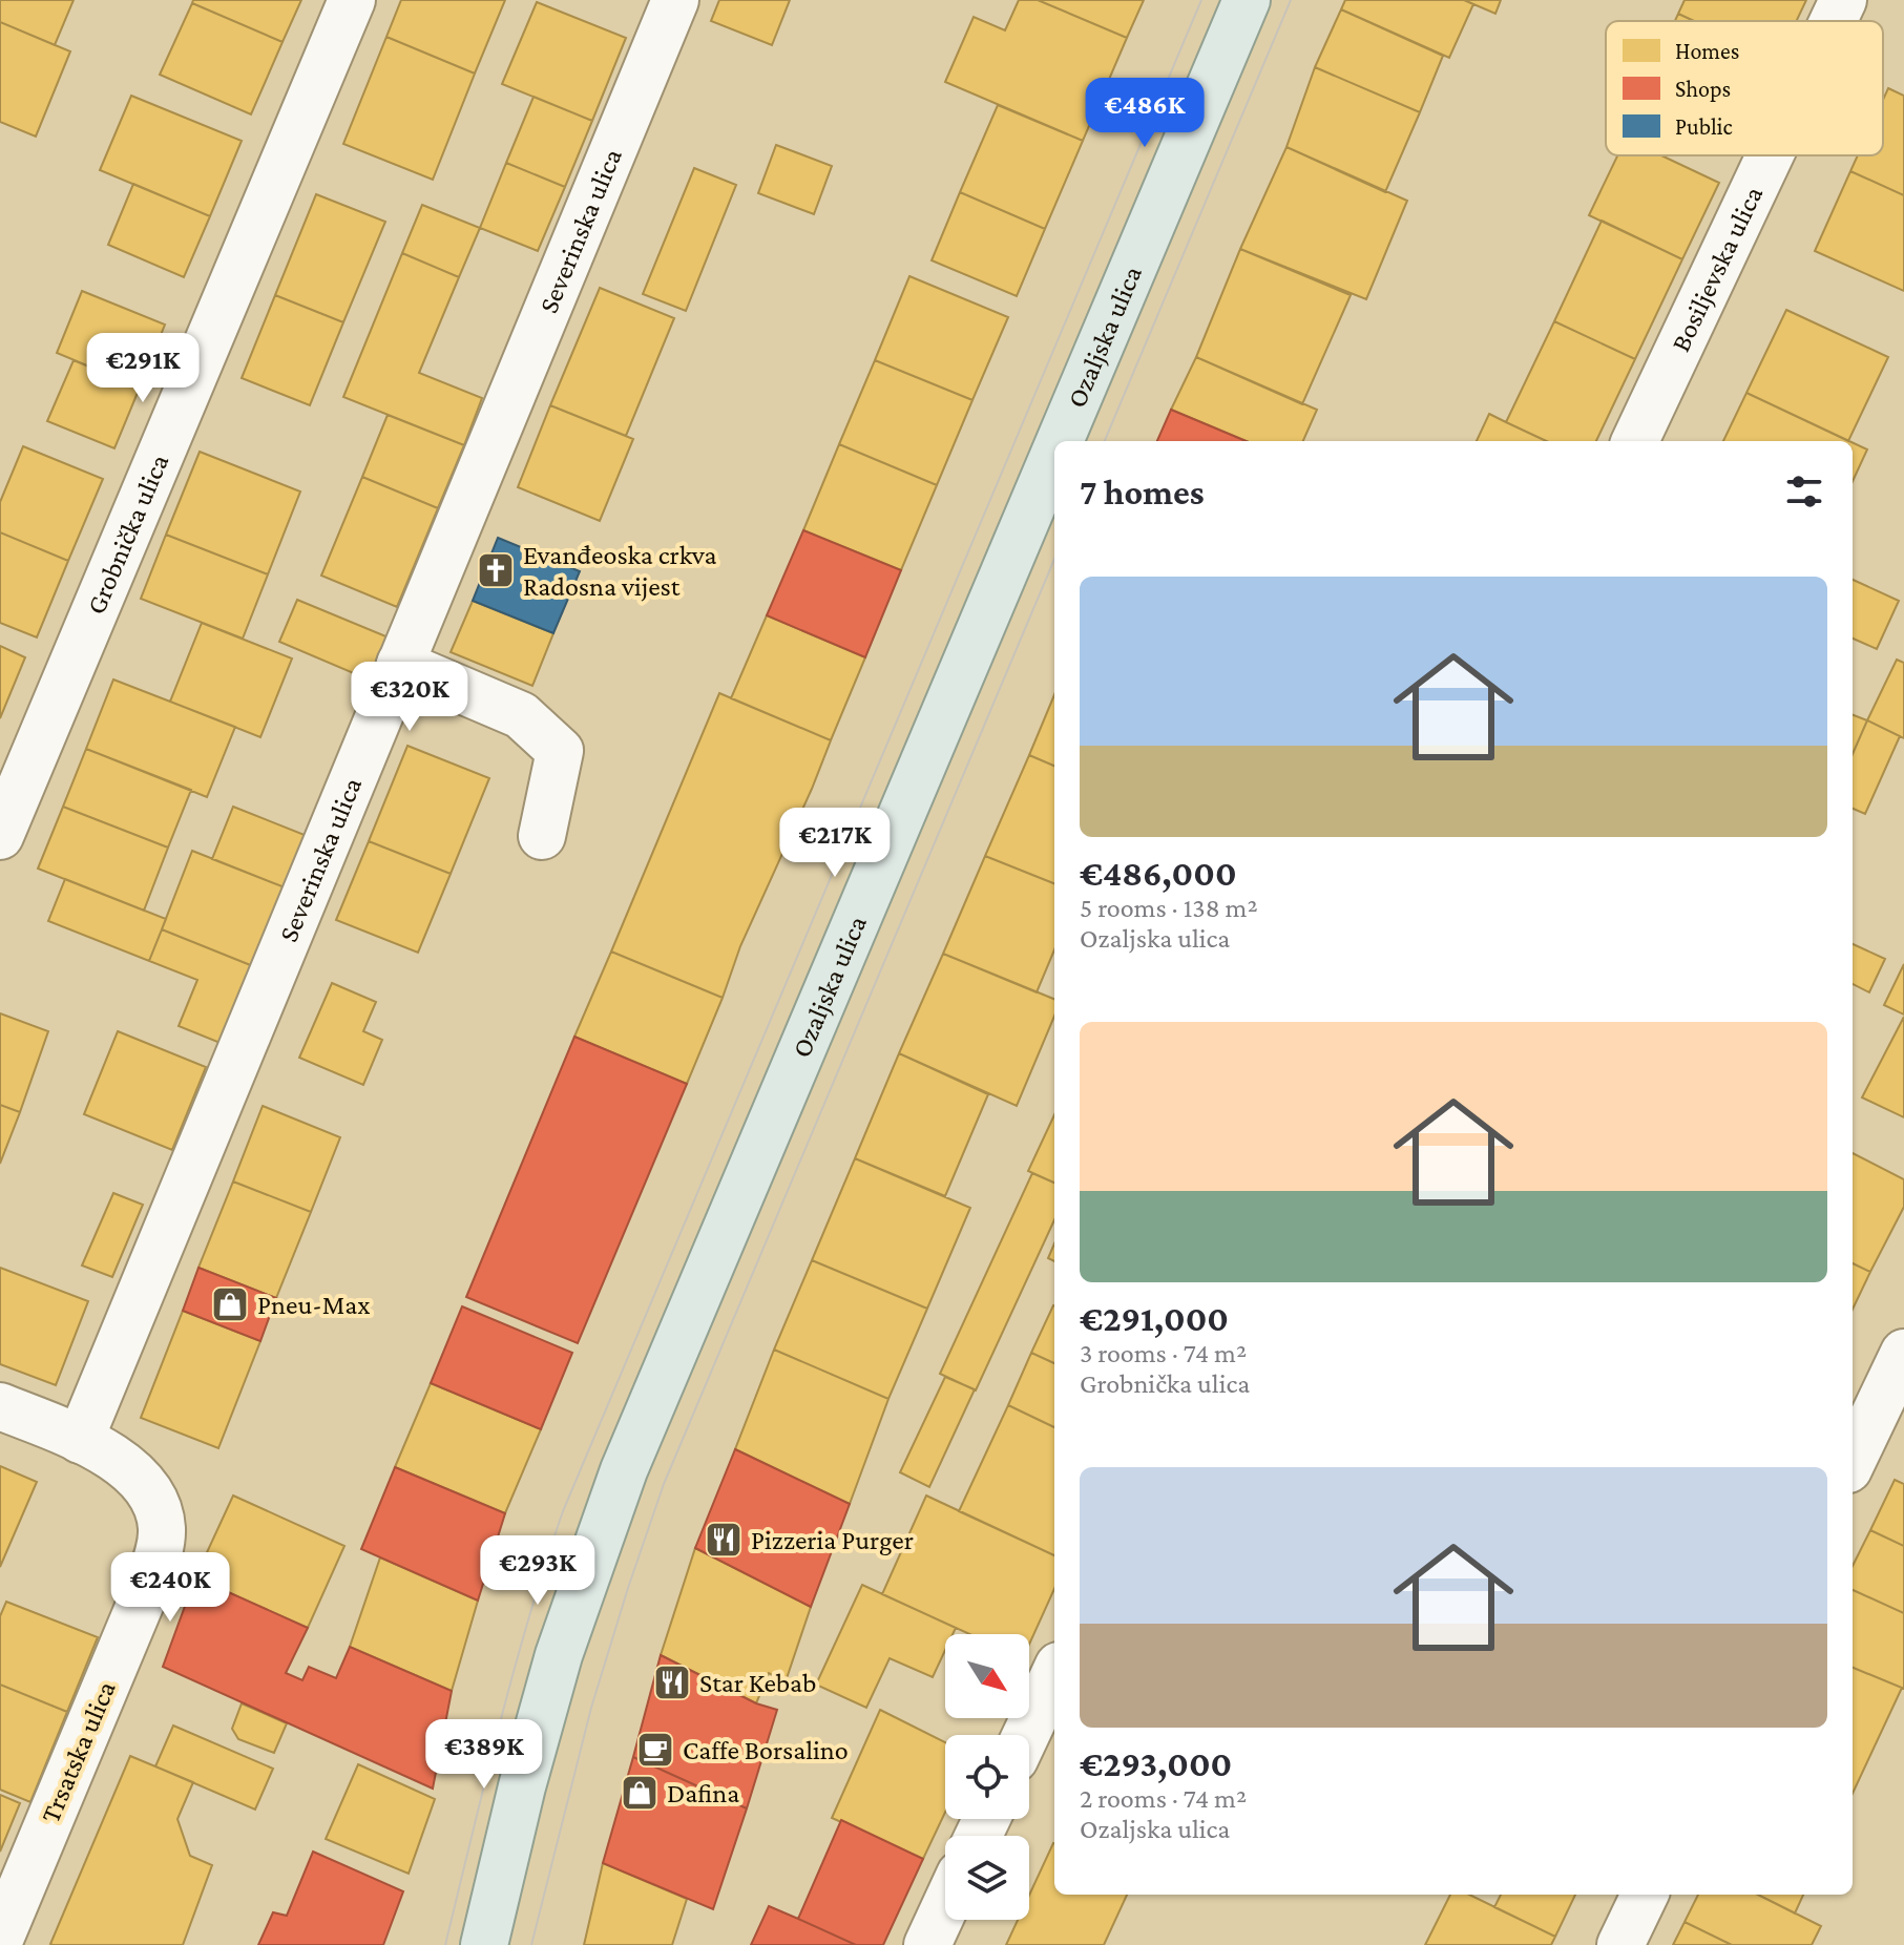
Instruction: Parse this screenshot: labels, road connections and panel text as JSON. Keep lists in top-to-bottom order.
{
  "streets": {
    "main road": ["Ozaljska ulica"],
    "street": [
      "Severinska ulica",
      "Bosiljevska ulica",
      "Grobnička ulica",
      "Trsatska ulica"
    ]
  },
  "crossings": [
    ["Severinska ulica", "Trsatska ulica"]
  ],
  "places": {
    "church": ["Evanđeoska crkva Radosna vijest"],
    "shop": ["Pneu-Max", "Dafina"],
    "restaurant": ["Pizzeria Purger", "Star Kebab"],
    "cafe": ["Caffe Borsalino"]
  },
  "legend": ["Homes", "Shops", "Public"],
  "north": "bottom right",
  "page": {
    "price": [
      "€486K",
      "€291K",
      "€320K",
      "€217K",
      "€293K",
      "€240K",
      "€389K"
    ],
    "heading": "7 homes",
    "list": [
      {
        "name": "€486,000",
        "note": "5 rooms · 138 m² · Ozaljska ulica"
      },
      {
        "name": "€291,000",
        "note": "3 rooms · 74 m² · Grobnička ulica"
      },
      {
        "name": "€293,000",
        "note": "2 rooms · 74 m² · Ozaljska ulica"
      }
    ]
  }
}
